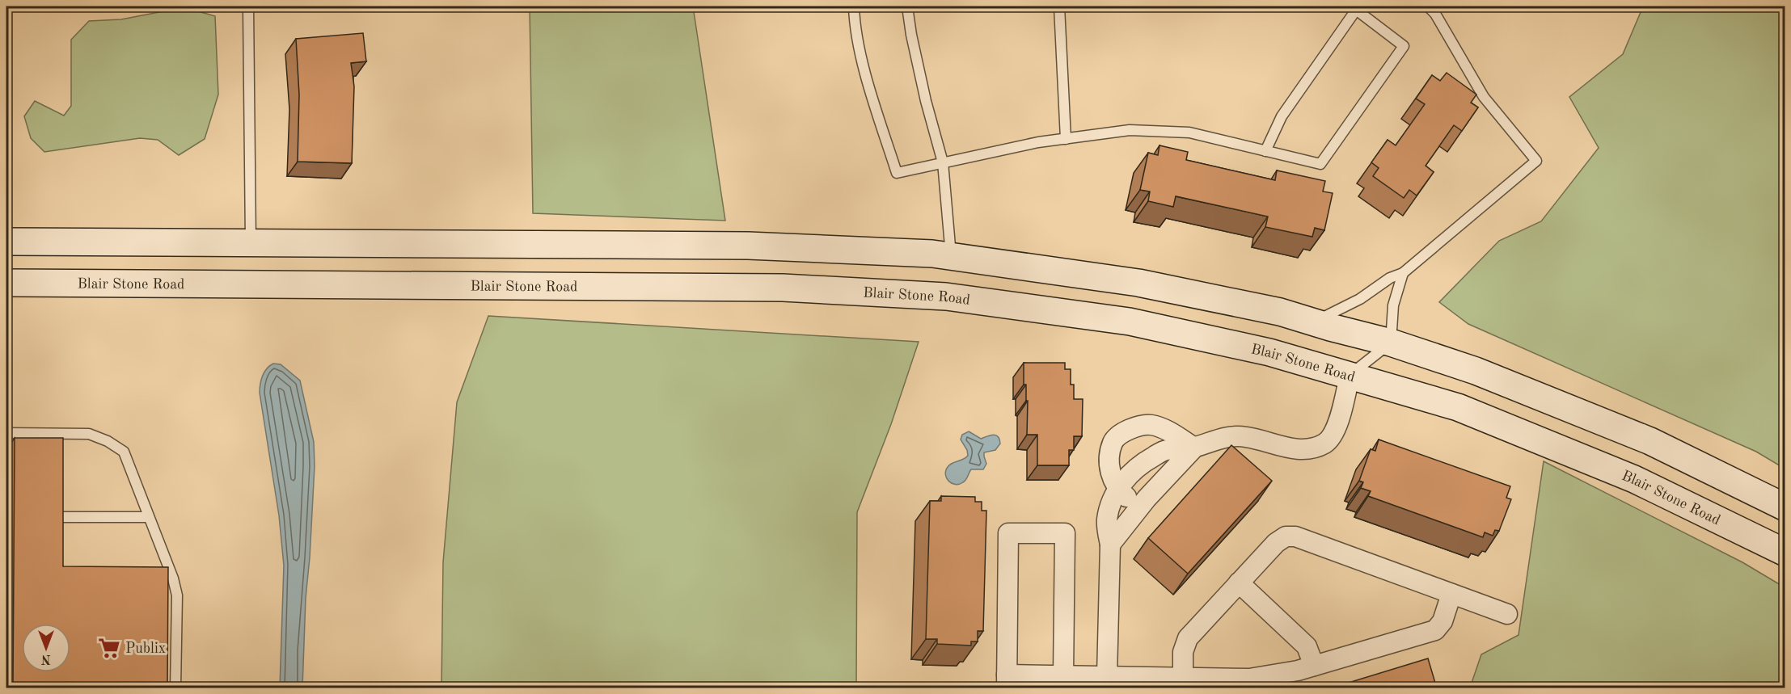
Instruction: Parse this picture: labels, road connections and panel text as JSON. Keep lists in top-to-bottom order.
{
  "streets": {
    "main road": ["Blair Stone Road"]
  },
  "places": {
    "supermarket": ["Publix"]
  },
  "north": "bottom"
}
